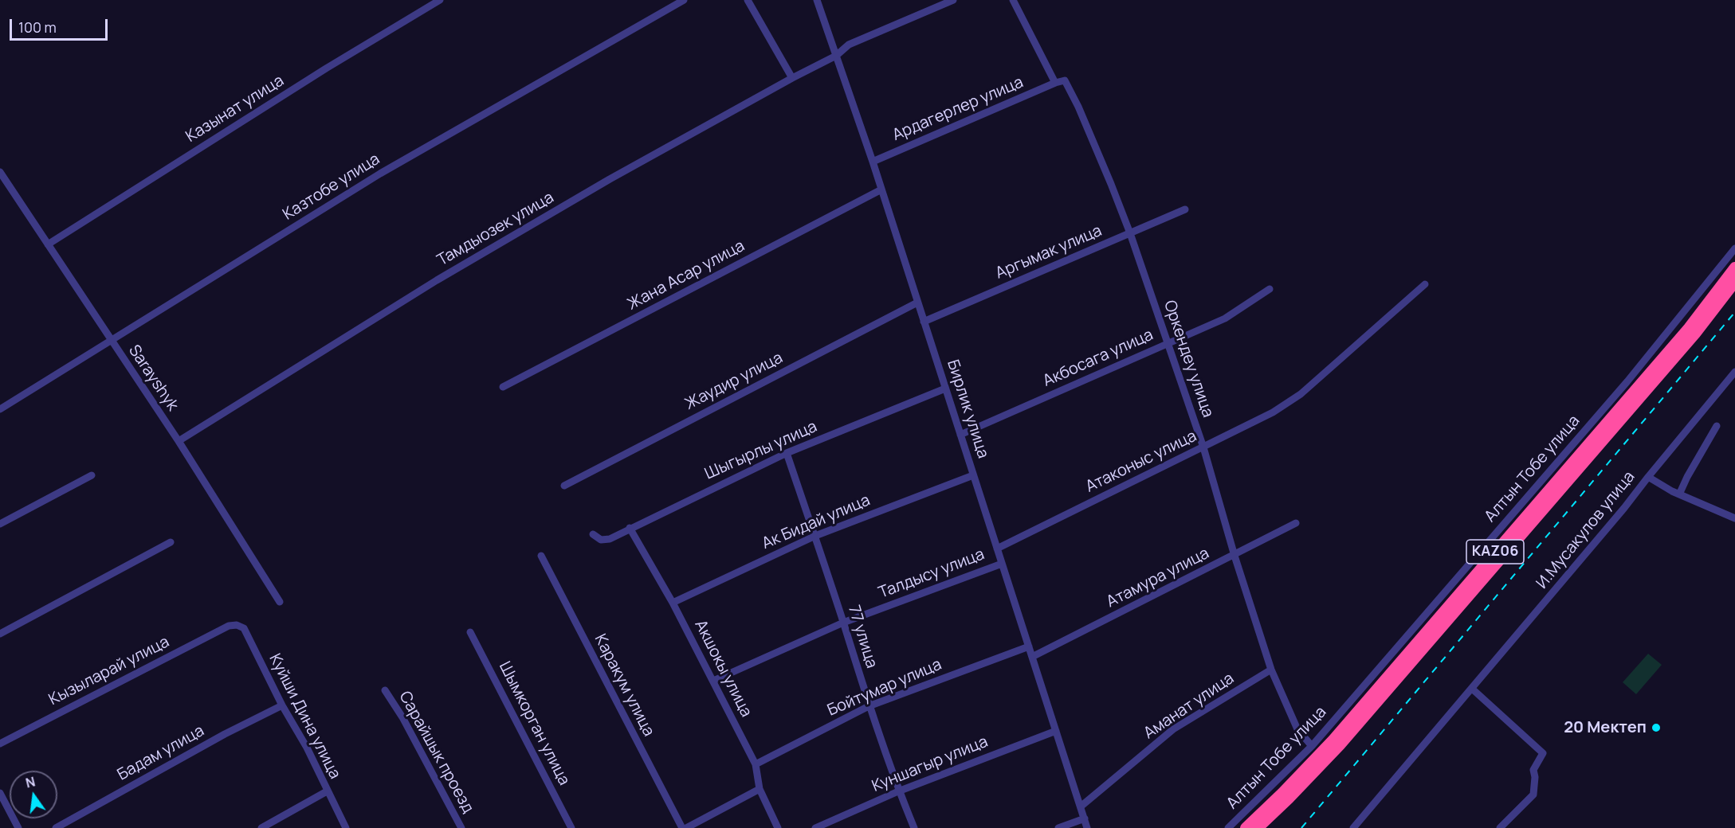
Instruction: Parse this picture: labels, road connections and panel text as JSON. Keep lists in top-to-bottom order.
{
  "streets": {
    "highway": ["KАZ06"],
    "street": [
      "Казынат улица",
      "Ардагерлер улица",
      "Казтобе улица",
      "Тамдыозек улица",
      "Аргымак улица",
      "Жана Асар улица",
      "Акбосага улица",
      "Оркендеу улица",
      "Sarayshyk",
      "Жаудир улица",
      "Бирлик улица",
      "Шыгырлы улица",
      "Атаконыс улица",
      "Алтын Тобе улица",
      "Ак Бидай улица",
      "И.Мусакулов улица",
      "Талдысу улица",
      "Атамура улица",
      "77 улица",
      "Акшокы улица",
      "Кызыларай улица",
      "Каракум улица",
      "Бойтумар улица",
      "Аманат улица",
      "Куйши Дина улица",
      "Шымкорган улица",
      "Сарайшык проезд",
      "Бадам улица",
      "Куншагыр улица"
    ]
  },
  "crossings": [
    ["Казынат улица", "Sarayshyk"],
    ["Ардагерлер улица", "Оркендеу улица"],
    ["Ардагерлер улица", "Бирлик улица"],
    ["Казтобе улица", "Sarayshyk"],
    ["Тамдыозек улица", "Sarayshyk"],
    ["Тамдыозек улица", "Бирлик улица"],
    ["Аргымак улица", "Оркендеу улица"],
    ["Аргымак улица", "Бирлик улица"],
    ["Жана Асар улица", "Бирлик улица"],
    ["Акбосага улица", "Оркендеу улица"],
    ["Акбосага улица", "Бирлик улица"],
    ["Оркендеу улица", "Атаконыс улица"],
    ["Оркендеу улица", "Алтын Тобе улица"],
    ["Оркендеу улица", "Атамура улица"],
    ["Оркендеу улица", "Аманат улица"],
    ["Жаудир улица", "Бирлик улица"],
    ["Бирлик улица", "Шыгырлы улица"],
    ["Бирлик улица", "Атаконыс улица"],
    ["Бирлик улица", "Ак Бидай улица"],
    ["Бирлик улица", "Талдысу улица"],
    ["Бирлик улица", "Атамура улица"],
    ["Бирлик улица", "Бойтумар улица"],
    ["Бирлик улица", "Аманат улица"],
    ["Бирлик улица", "Куншагыр улица"],
    ["Шыгырлы улица", "77 улица"],
    ["Шыгырлы улица", "Акшокы улица"],
    ["Ак Бидай улица", "77 улица"],
    ["Ак Бидай улица", "Акшокы улица"],
    ["Талдысу улица", "77 улица"],
    ["Талдысу улица", "Акшокы улица"],
    ["77 улица", "Бойтумар улица"],
    ["77 улица", "Куншагыр улица"],
    ["Акшокы улица", "Бойтумар улица"],
    ["Кызыларай улица", "Куйши Дина улица"],
    ["Куйши Дина улица", "Бадам улица"]
  ],
  "places": ["20 Мектеп"],
  "scale_bar": "100 m",
  "north": "top"
}
